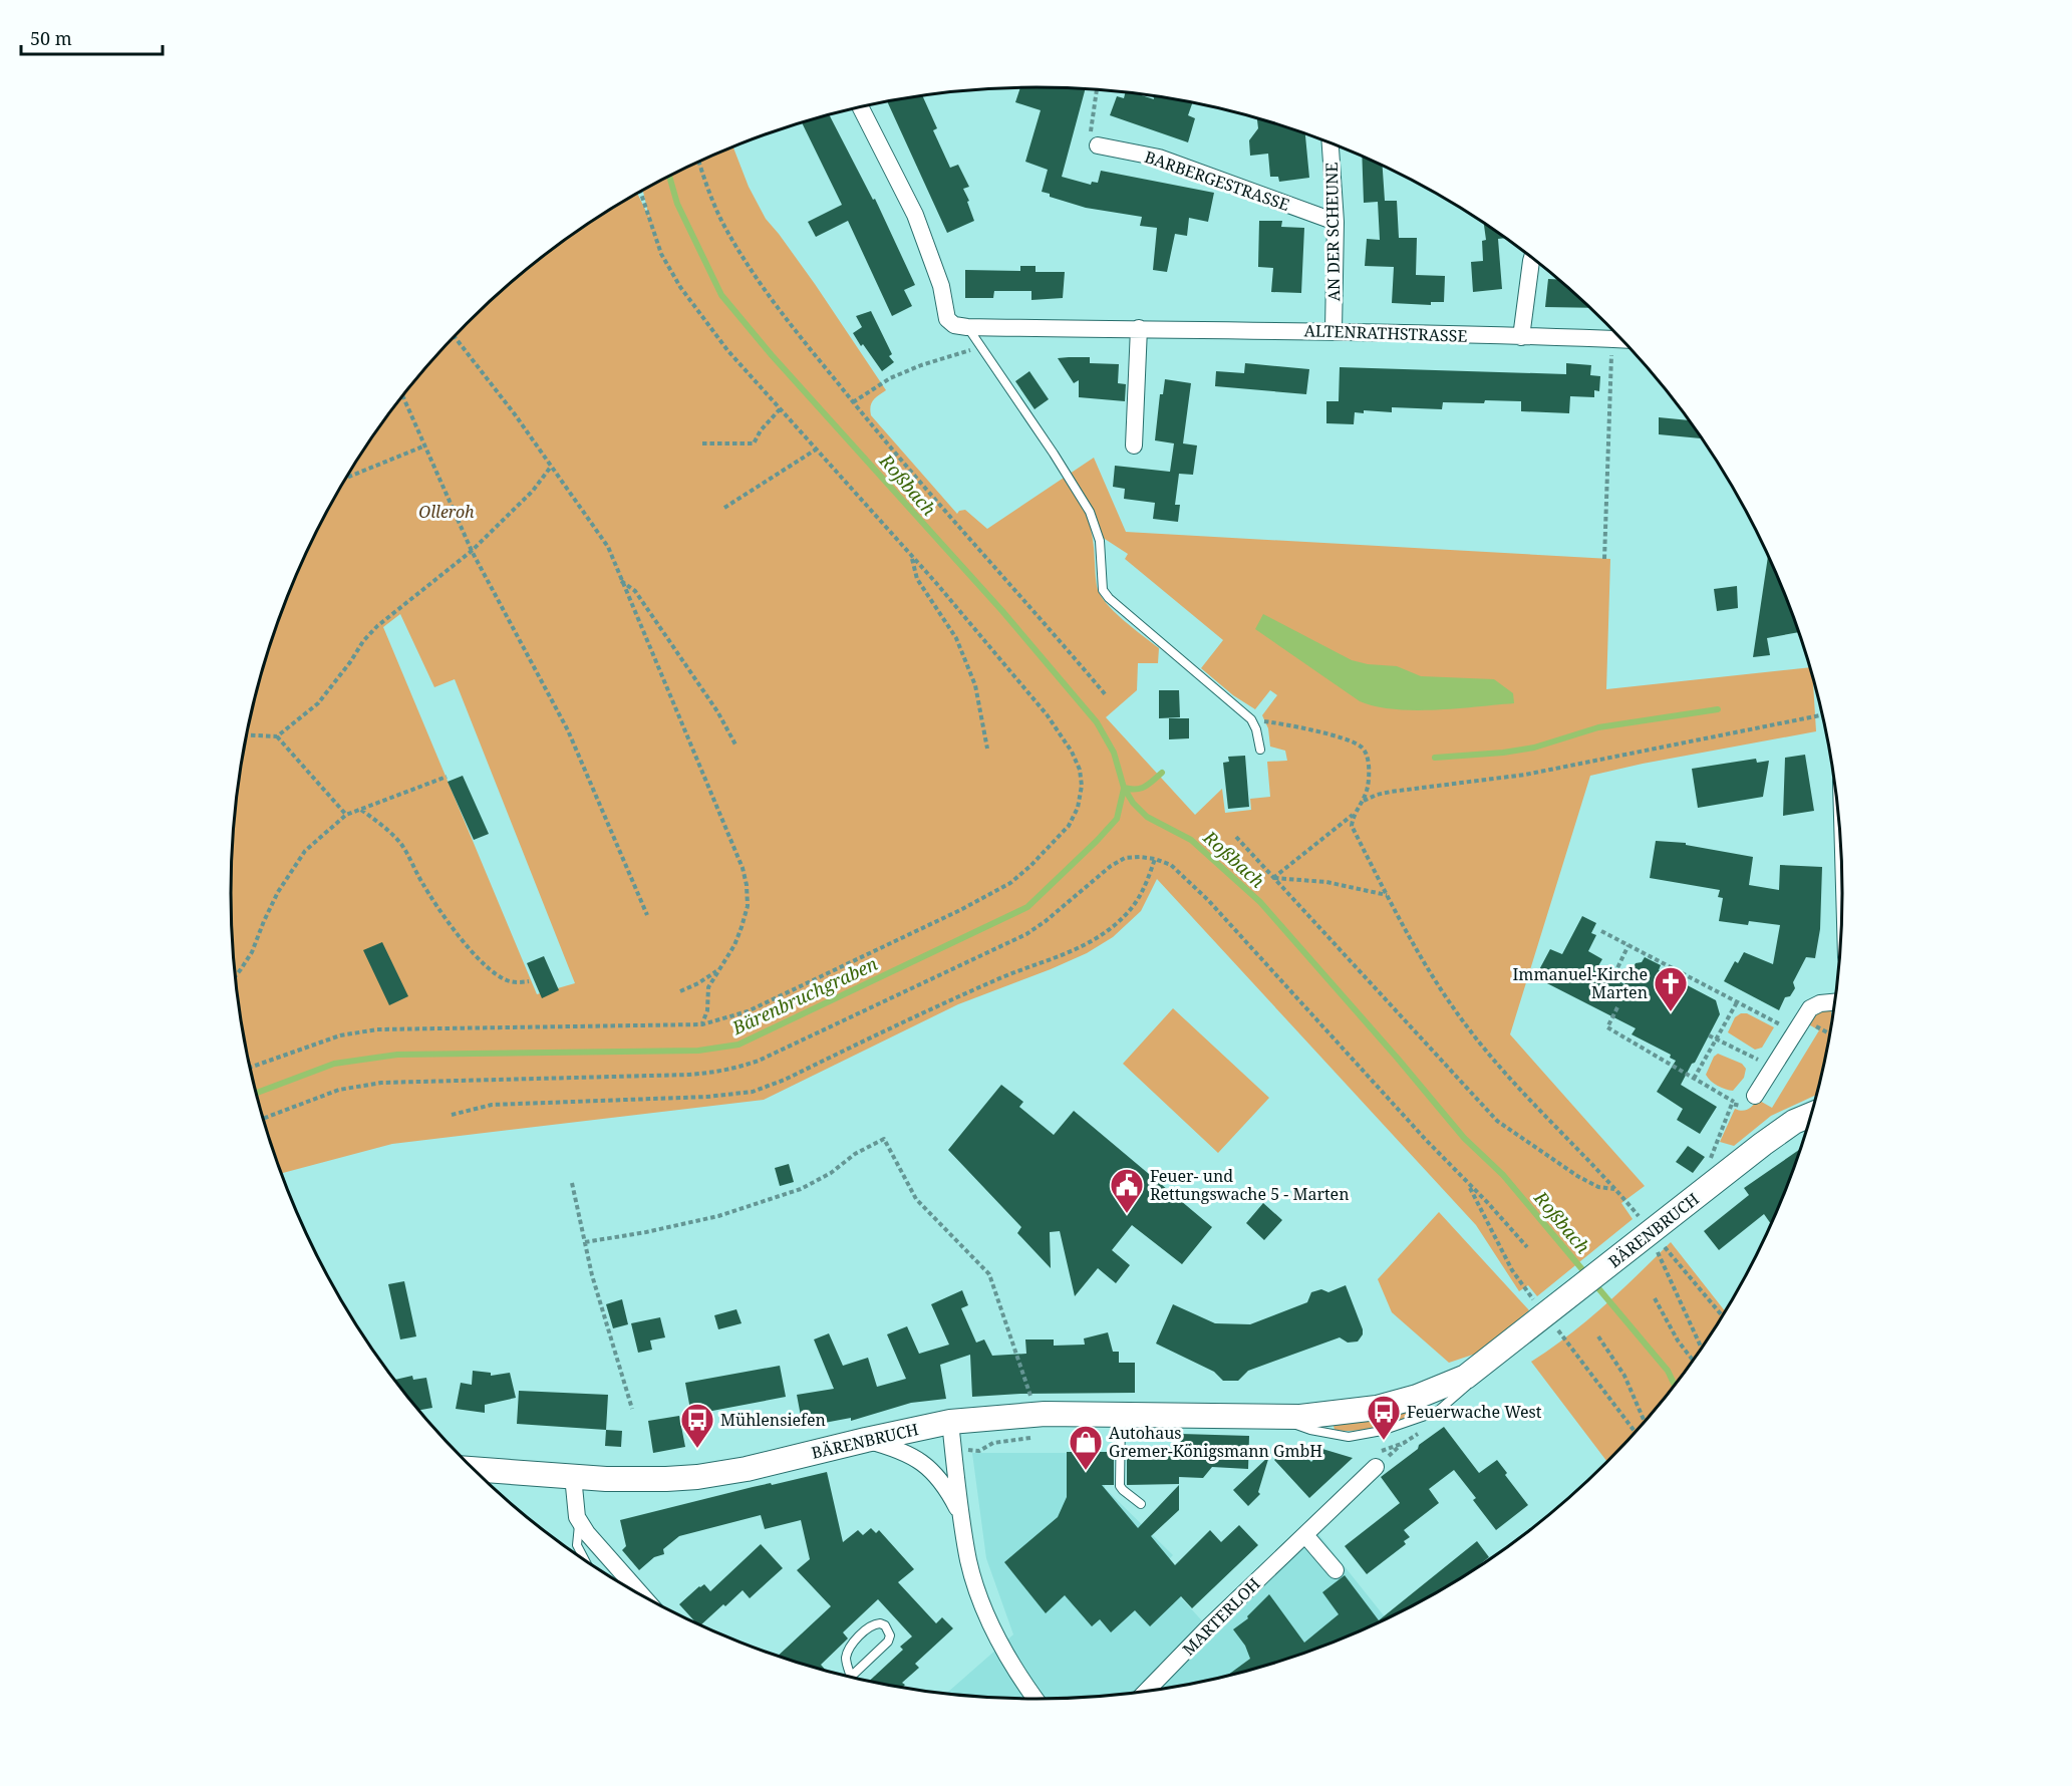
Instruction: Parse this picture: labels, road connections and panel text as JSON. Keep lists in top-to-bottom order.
{
  "streets": {
    "main road": ["BÄRENBRUCH"],
    "street": [
      "BARBERGESTRASSE",
      "AN DER SCHEUNE",
      "ALTENRATHSTRASSE",
      "MARTERLOH"
    ]
  },
  "crossings": [
    ["BARBERGESTRASSE", "AN DER SCHEUNE"],
    ["AN DER SCHEUNE", "ALTENRATHSTRASSE"]
  ],
  "water": ["Roßbach", "Bärenbruchgraben"],
  "parks": ["Olleroh"],
  "places": {
    "church": ["Immanuel-Kirche Marten"],
    "public building": ["Feuer- und Rettungswache 5 - Marten"],
    "bus stop": ["Feuerwache West", "Mühlensiefen"],
    "shop": ["Autohaus Gremer-Königsmann GmbH"]
  },
  "scale_bar": "50 m"
}
